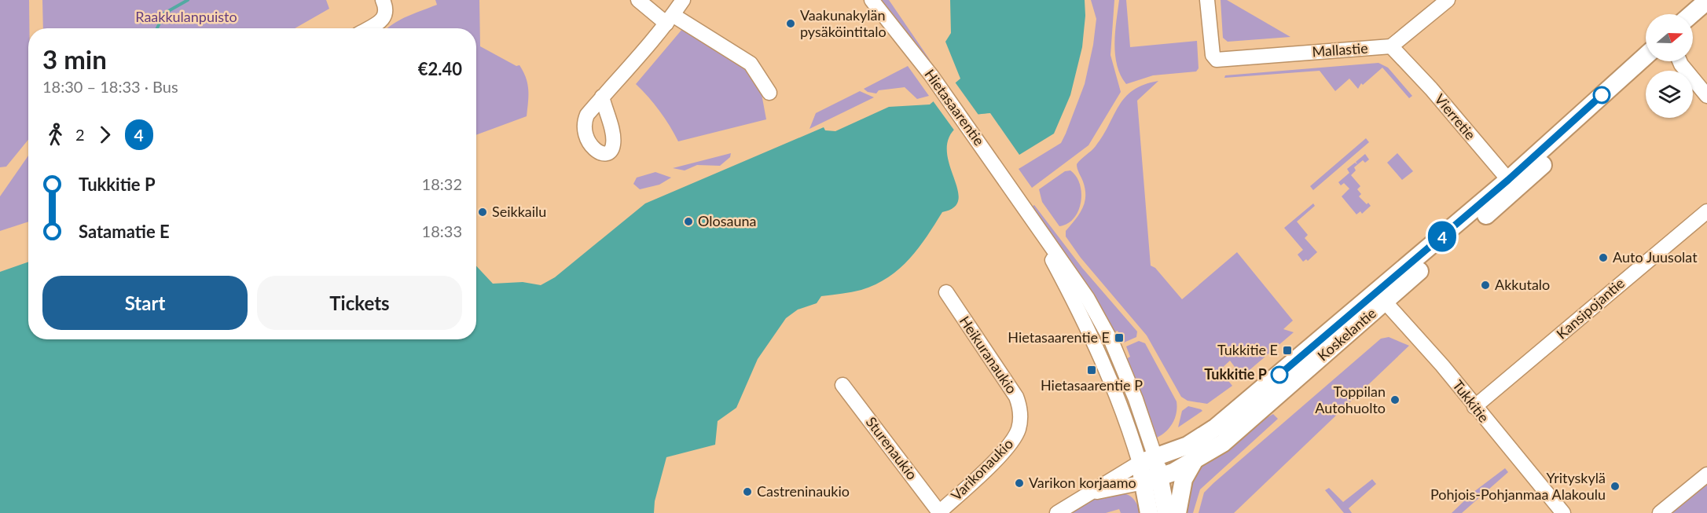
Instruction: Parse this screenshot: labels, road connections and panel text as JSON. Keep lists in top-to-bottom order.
{
  "streets": {
    "main road": ["Koskelantie"],
    "street": [
      "Mallastie",
      "Hietasaarentie",
      "Vierretie",
      "Kansipojantie",
      "Heikuranaukio",
      "Tukkitie",
      "Sturenaukio",
      "Varikonaukio"
    ]
  },
  "crossings": [
    ["Mallastie", "Vierretie"],
    ["Hietasaarentie", "Koskelantie"],
    ["Vierretie", "Koskelantie"],
    ["Kansipojantie", "Tukkitie"],
    ["Koskelantie", "Tukkitie"],
    ["Heikuranaukio", "Varikonaukio"],
    ["Sturenaukio", "Varikonaukio"]
  ],
  "parks": ["Raakkulanpuisto"],
  "places": {
    "other": [
      "Vaakunakylän pysäköintitalo",
      "Seikkailu",
      "Olosauna",
      "Auto Juusolat",
      "Akkutalo",
      "Tukkitie P",
      "Toppilan Autohuolto",
      "Varikon korjaamo",
      "Yrityskylä Pohjois-Pohjanmaa Alakoulu",
      "Castreninaukio"
    ],
    "transit": ["Hietasaarentie E", "Tukkitie E", "Hietasaarentie P"]
  },
  "lines": ["bus line 4"],
  "north": "right",
  "page": {
    "on_map": "4",
    "heading": ["3 min", "18:30 – 18:33 · Bus", "€2.40"],
    "legs": ["2", "4"],
    "list": [
      {
        "name": "Tukkitie P",
        "value": "18:32"
      },
      {
        "name": "Satamatie E",
        "value": "18:33"
      }
    ],
    "buttons": ["Start", "Tickets"]
  }
}
